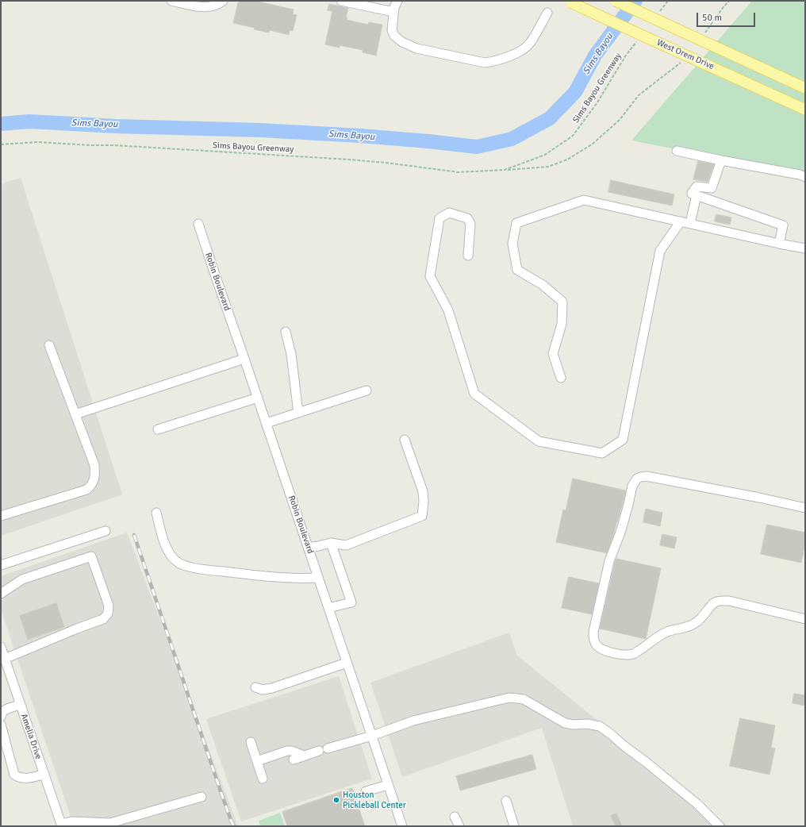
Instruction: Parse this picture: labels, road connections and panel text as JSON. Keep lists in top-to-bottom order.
{
  "streets": {
    "main road": ["West Orem Drive"],
    "street": ["Robin Boulevard", "Amelia Drive"],
    "path": ["Sims Bayou Greenway"]
  },
  "crossings": [
    ["West Orem Drive", "Sims Bayou Greenway"]
  ],
  "water": ["Sims Bayou"],
  "places": ["Houston Pickleball Center"],
  "scale_bar": "50 m"
}
